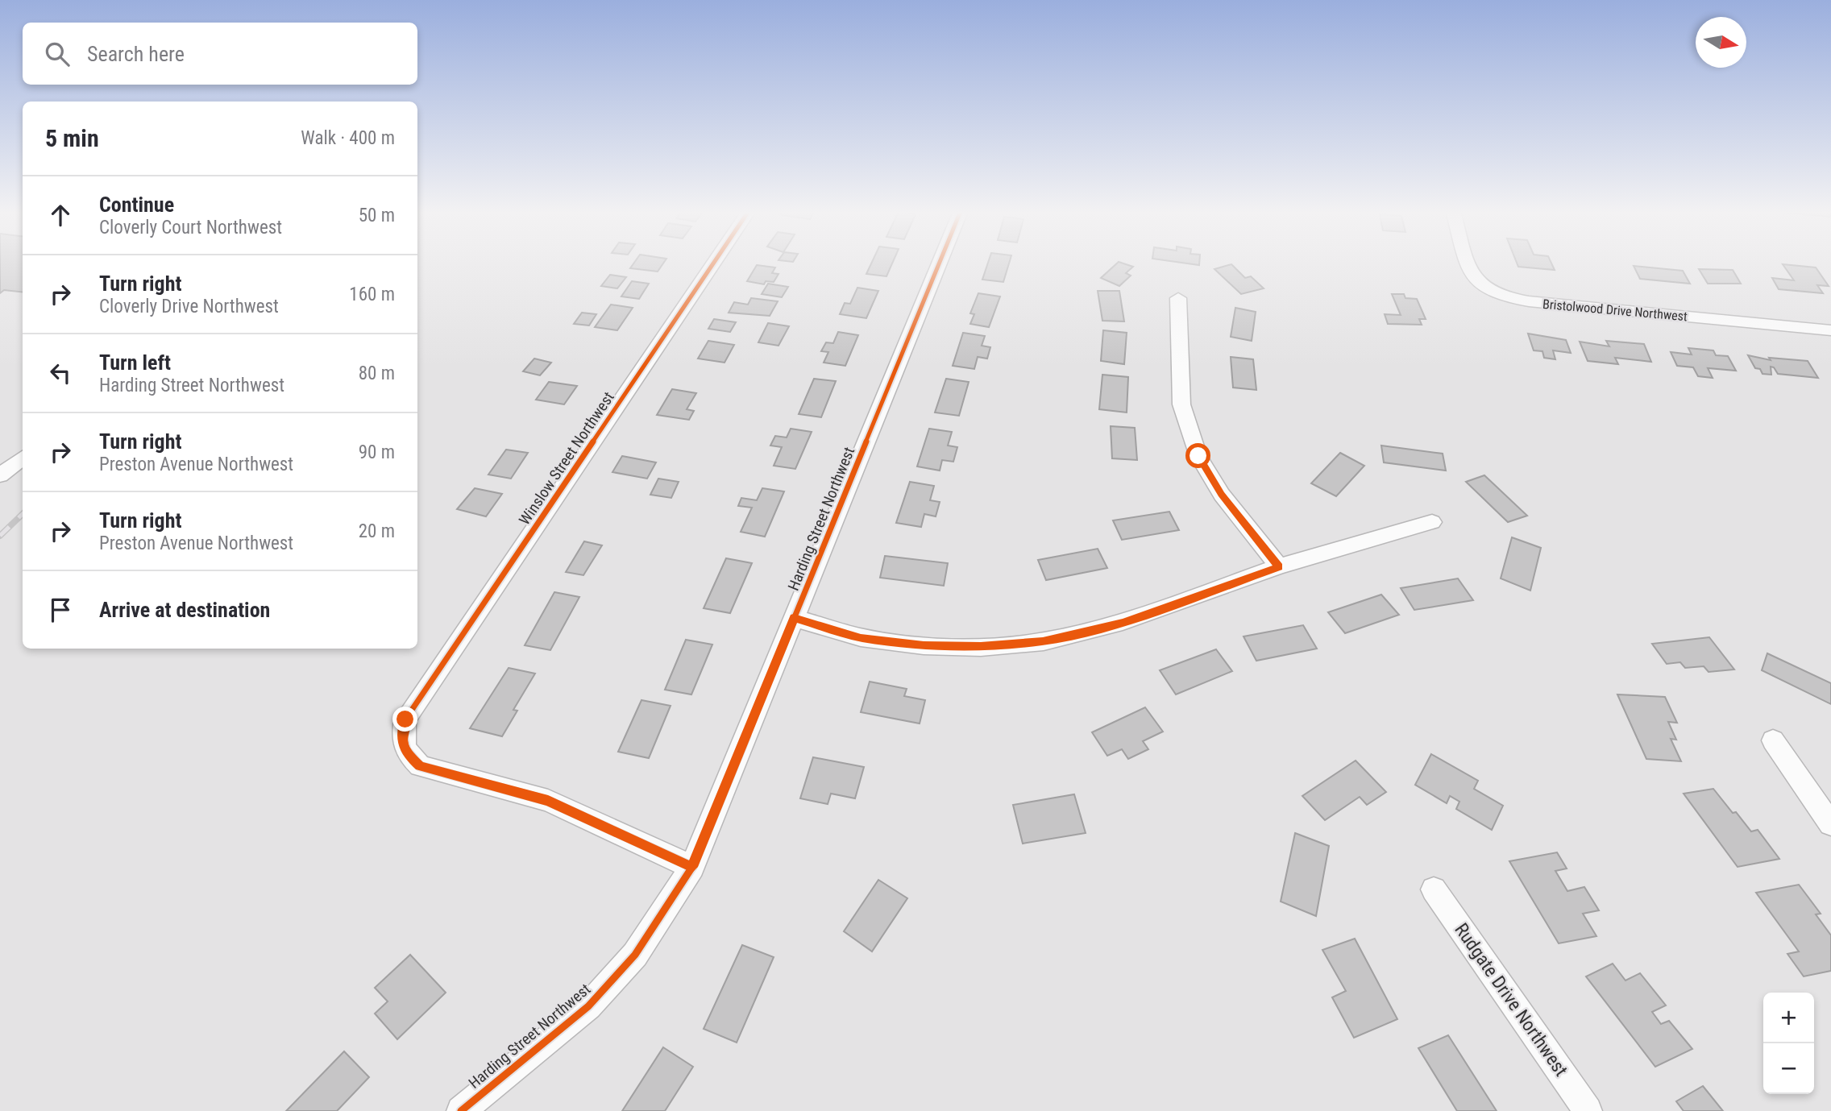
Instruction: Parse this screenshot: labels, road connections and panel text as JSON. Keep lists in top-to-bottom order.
{
  "streets": {
    "street": [
      "Bristolwood Drive Northwest",
      "Winslow Street Northwest",
      "Harding Street Northwest",
      "Rudgate Drive Northwest"
    ]
  },
  "crossings": [
    ["Winslow Street Northwest", "Harding Street Northwest"]
  ],
  "north": "right",
  "page": {
    "search": "Search here",
    "heading": ["5 min", "Walk · 400 m"],
    "list": [
      ["Continue", "Cloverly Court Northwest", "50 m"],
      ["Turn right", "Cloverly Drive Northwest", "160 m"],
      ["Turn left", "Harding Street Northwest", "80 m"],
      ["Turn right", "Preston Avenue Northwest", "90 m"],
      ["Turn right", "Preston Avenue Northwest", "20 m"],
      "Arrive at destination"
    ],
    "map_buttons": ["+", "−"]
  }
}
